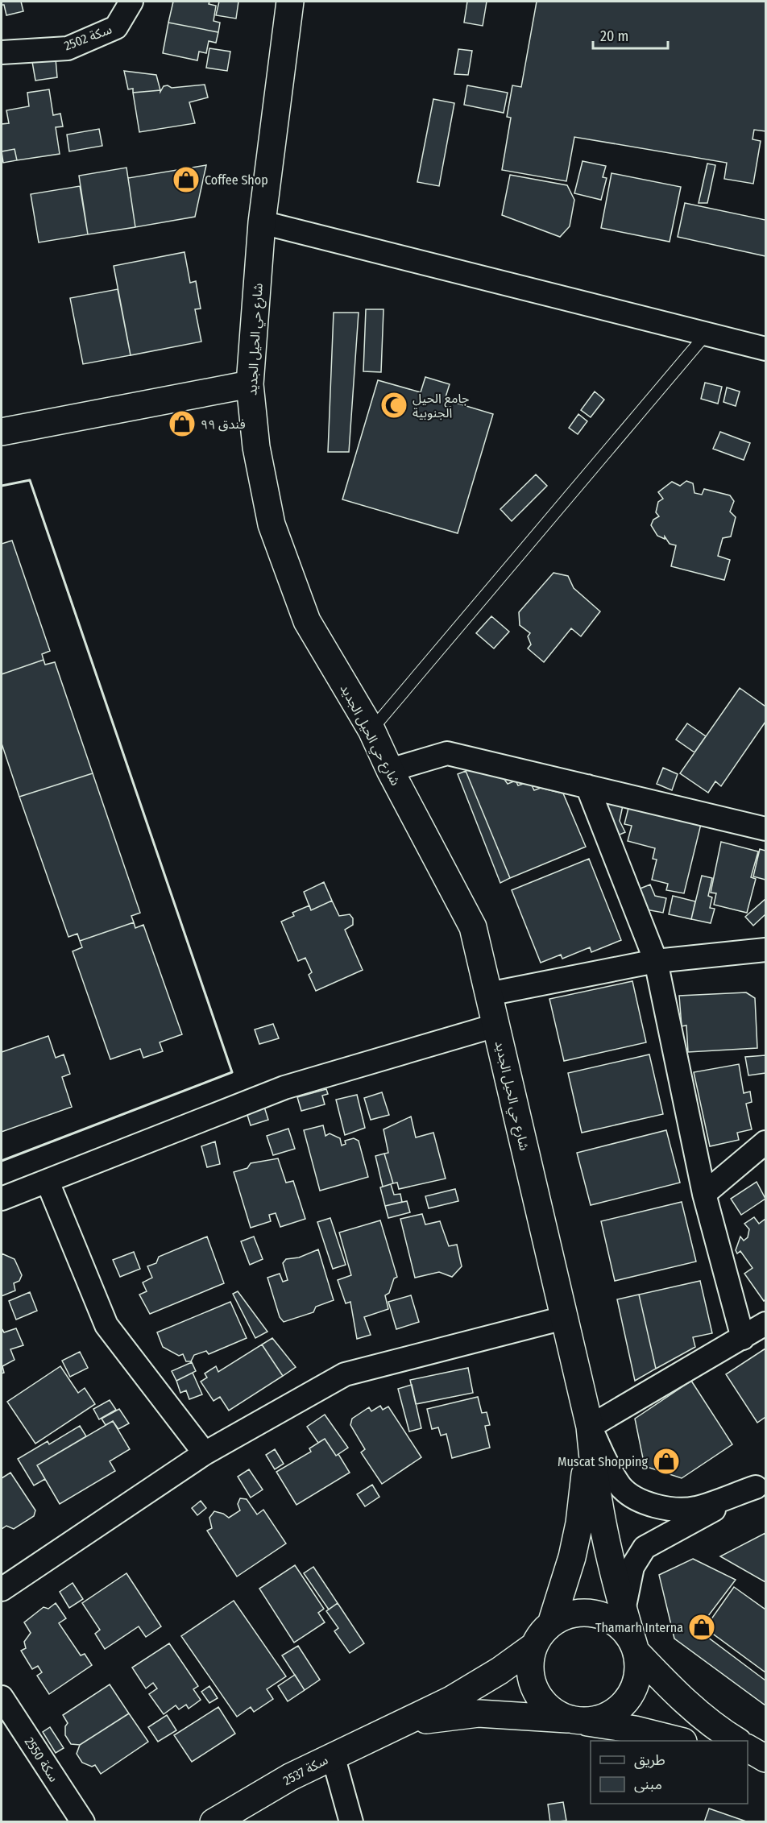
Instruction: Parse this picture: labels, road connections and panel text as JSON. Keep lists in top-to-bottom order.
{
  "streets": {
    "street": [
      "سكة 2502",
      "شارع حي الحيل الجديد",
      "سكة 2550",
      "سكة 2537"
    ]
  },
  "places": {
    "shop": [
      "Coffee Shop",
      "فندق ٩٩",
      "Muscat Shopping",
      "Thamarh Interna"
    ],
    "mosque": ["جامع الحيل الجنوبية"]
  },
  "legend": ["طريق", "مبنى"],
  "scale_bar": "20 m"
}
